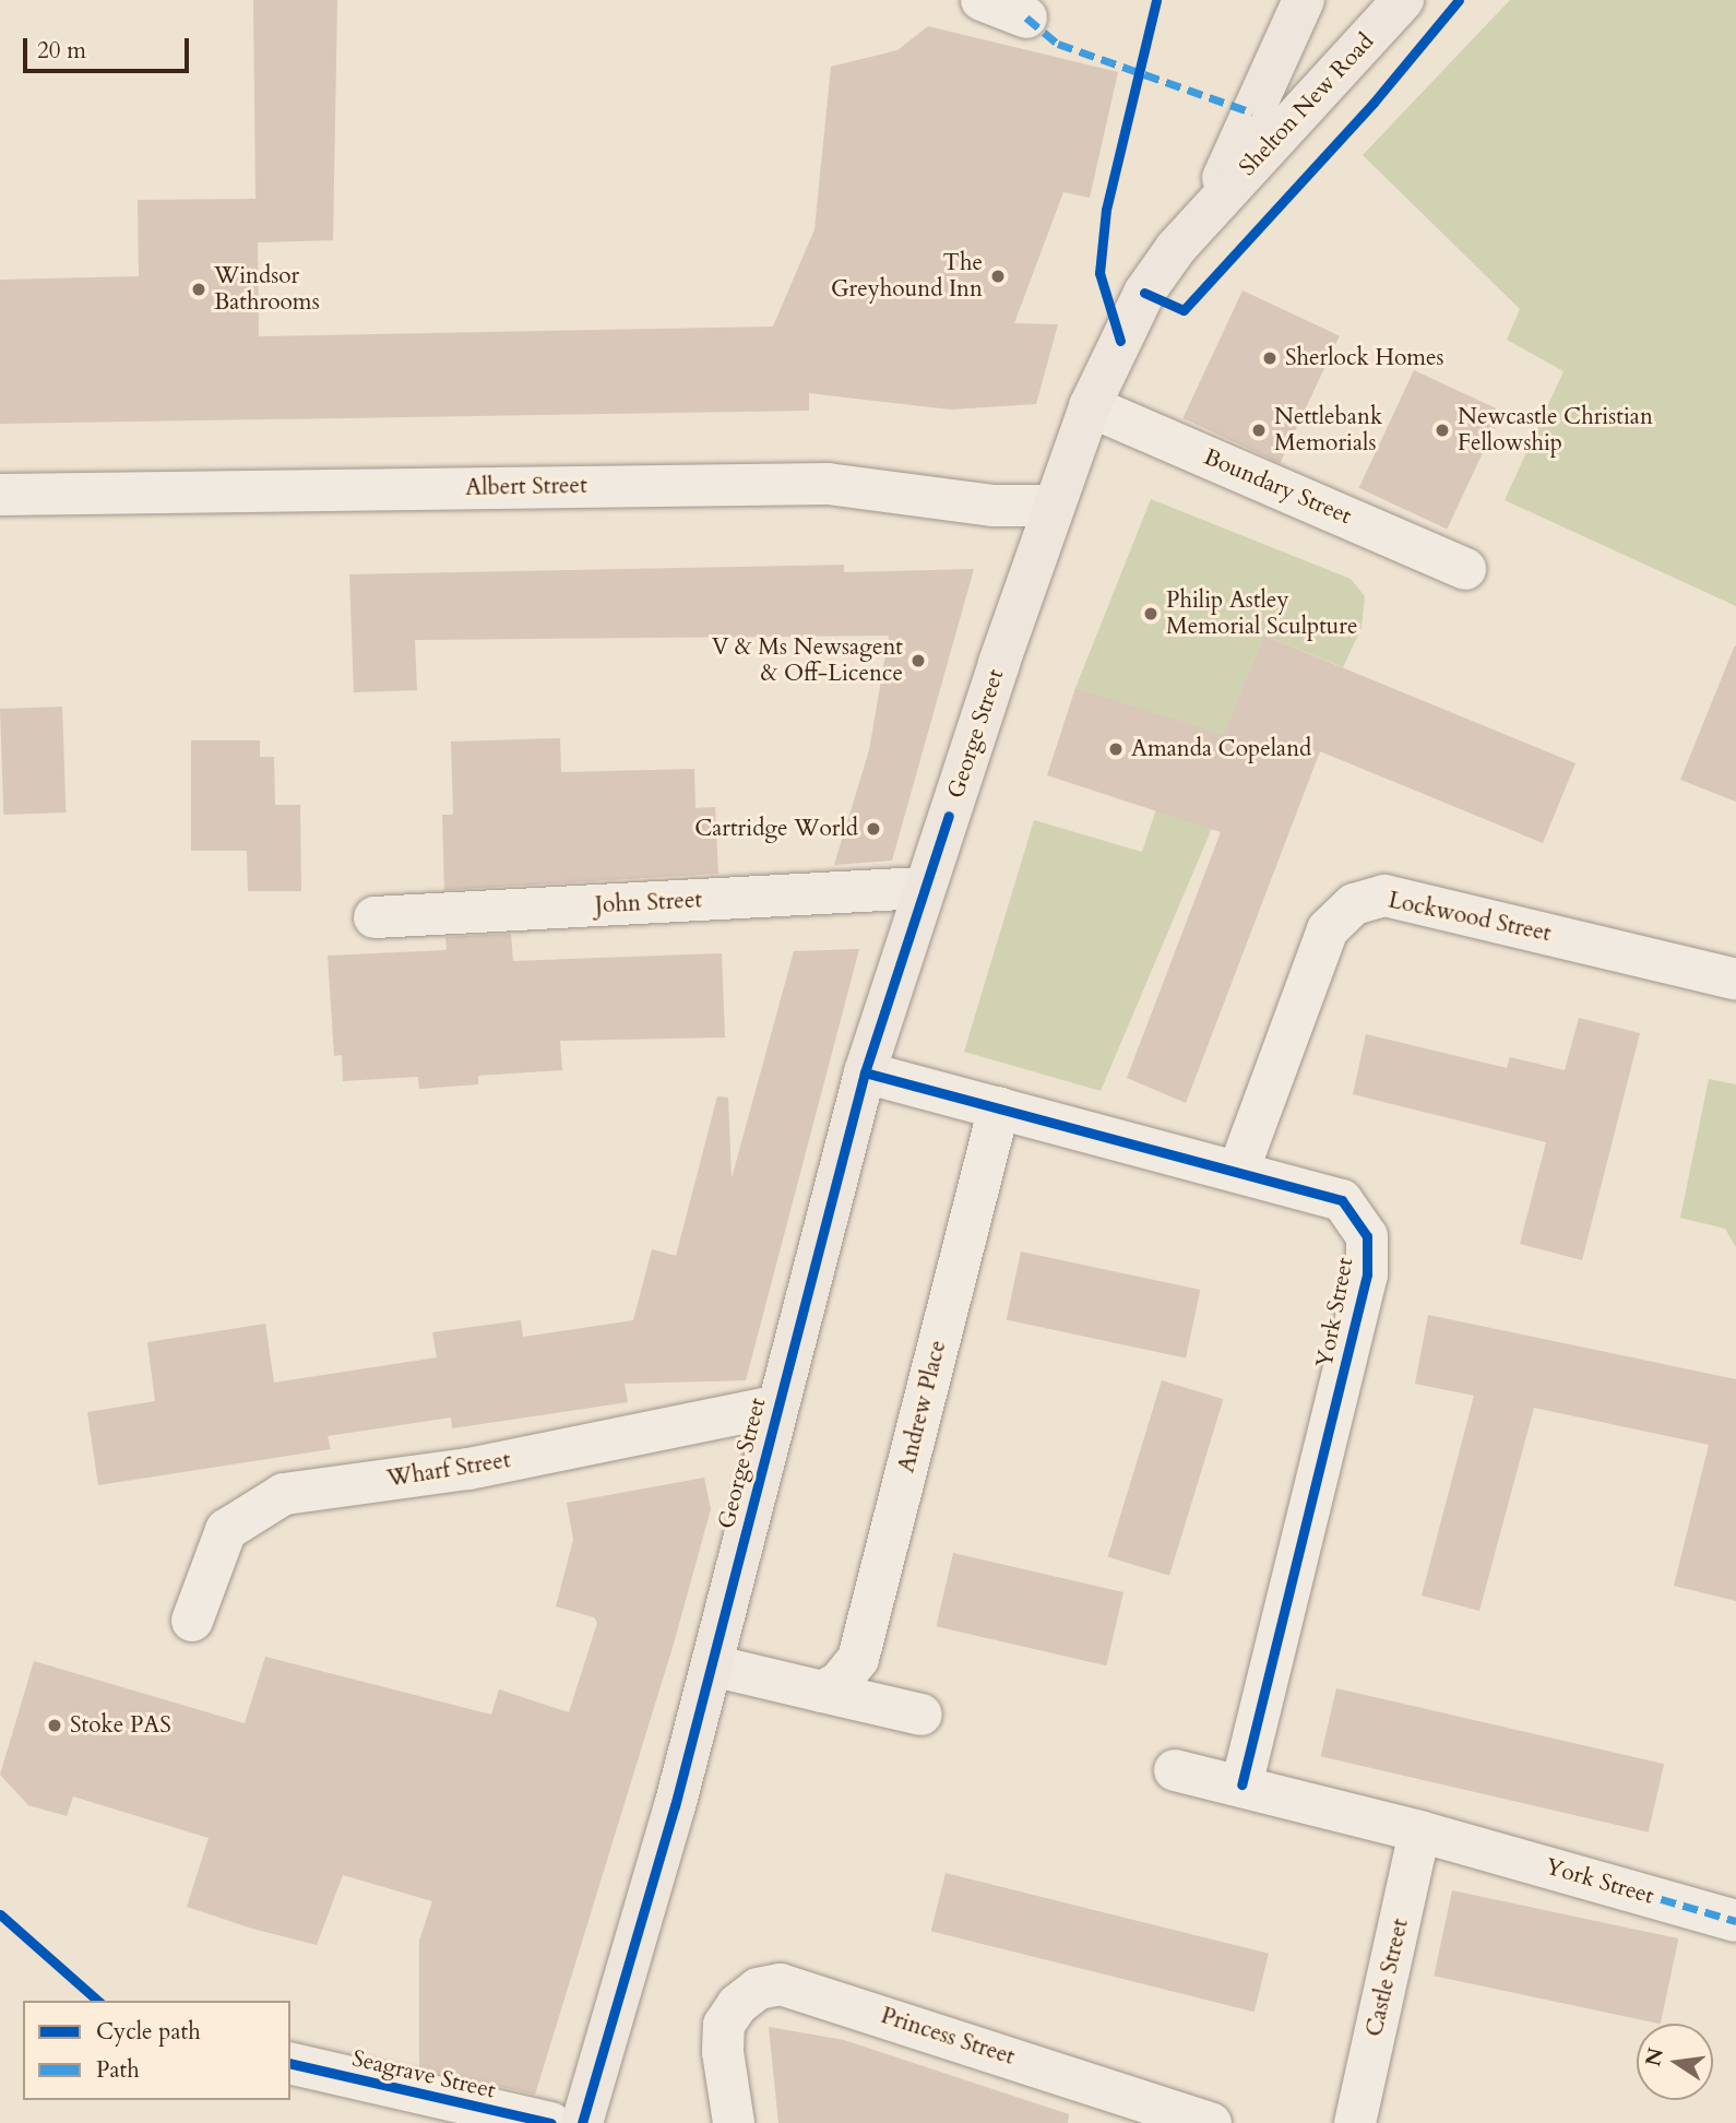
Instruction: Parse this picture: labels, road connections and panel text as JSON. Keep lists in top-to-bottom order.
{
  "streets": {
    "main road": ["Shelton New Road", "George Street"],
    "street": [
      "Albert Street",
      "Boundary Street",
      "John Street",
      "Lockwood Street",
      "York Street",
      "Andrew Place",
      "Wharf Street",
      "Castle Street",
      "Princess Street",
      "Seagrave Street"
    ]
  },
  "crossings": [
    ["Shelton New Road", "George Street"],
    ["Albert Street", "George Street"],
    ["Boundary Street", "George Street"],
    ["George Street", "John Street"],
    ["George Street", "York Street"],
    ["George Street", "Wharf Street"],
    ["Lockwood Street", "York Street"],
    ["York Street", "Andrew Place"],
    ["York Street", "Castle Street"]
  ],
  "places": [
    "The Greyhound Inn",
    "Windsor Bathrooms",
    "Sherlock Homes",
    "Nettlebank Memorials",
    "Newcastle Christian Fellowship",
    "Philip Astley Memorial Sculpture",
    "V & Ms Newsagent & Off-Licence",
    "Amanda Copeland",
    "Cartridge World",
    "Stoke PAS"
  ],
  "legend": ["Cycle path", "Path"],
  "scale_bar": "20 m",
  "north": "left"
}
